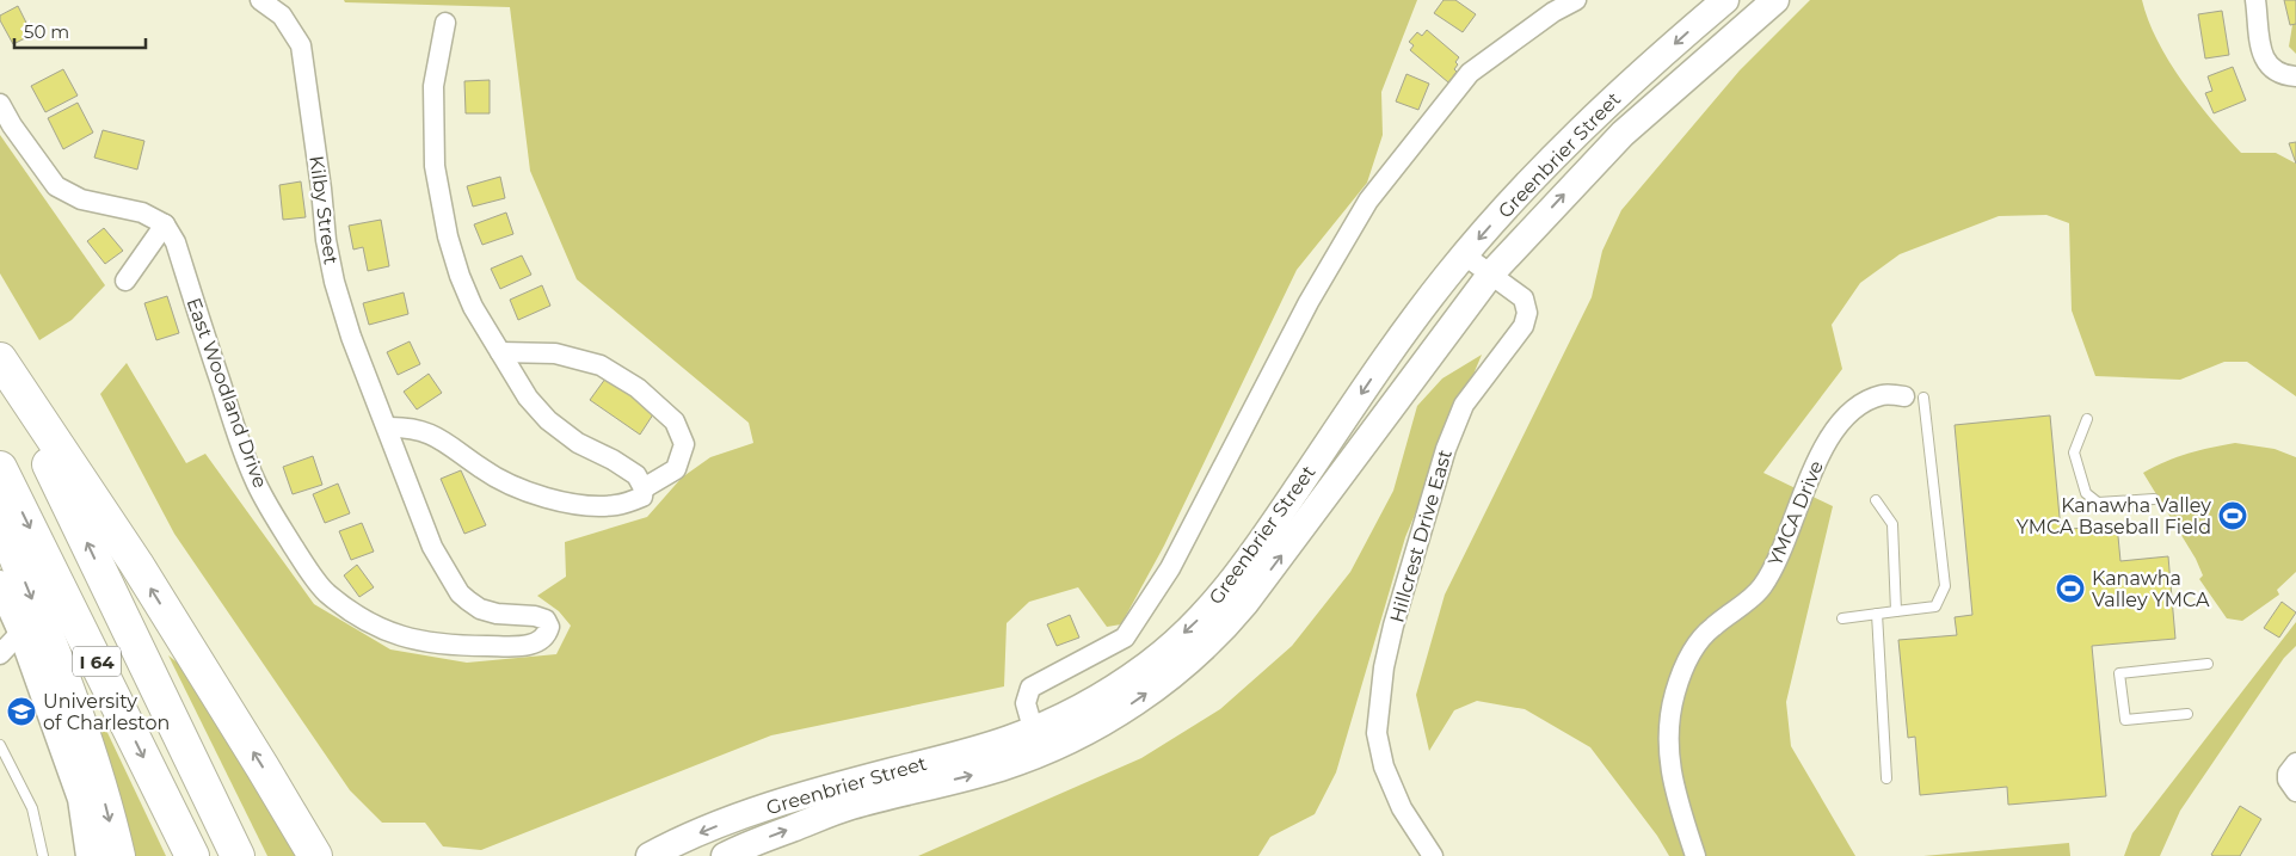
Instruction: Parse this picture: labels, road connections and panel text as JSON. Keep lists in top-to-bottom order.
{
  "streets": {
    "highway": ["I 64"],
    "main road": ["Greenbrier Street"],
    "street": [
      "Kilby Street",
      "East Woodland Drive",
      "YMCA Drive",
      "Hillcrest Drive East"
    ]
  },
  "crossings": [
    ["Greenbrier Street", "Hillcrest Drive East"],
    ["Kilby Street", "East Woodland Drive"]
  ],
  "places": {
    "sports": ["Kanawha Valley YMCA Baseball Field", "Kanawha Valley YMCA"],
    "school or university": ["University of Charleston"]
  },
  "scale_bar": "50 m"
}
